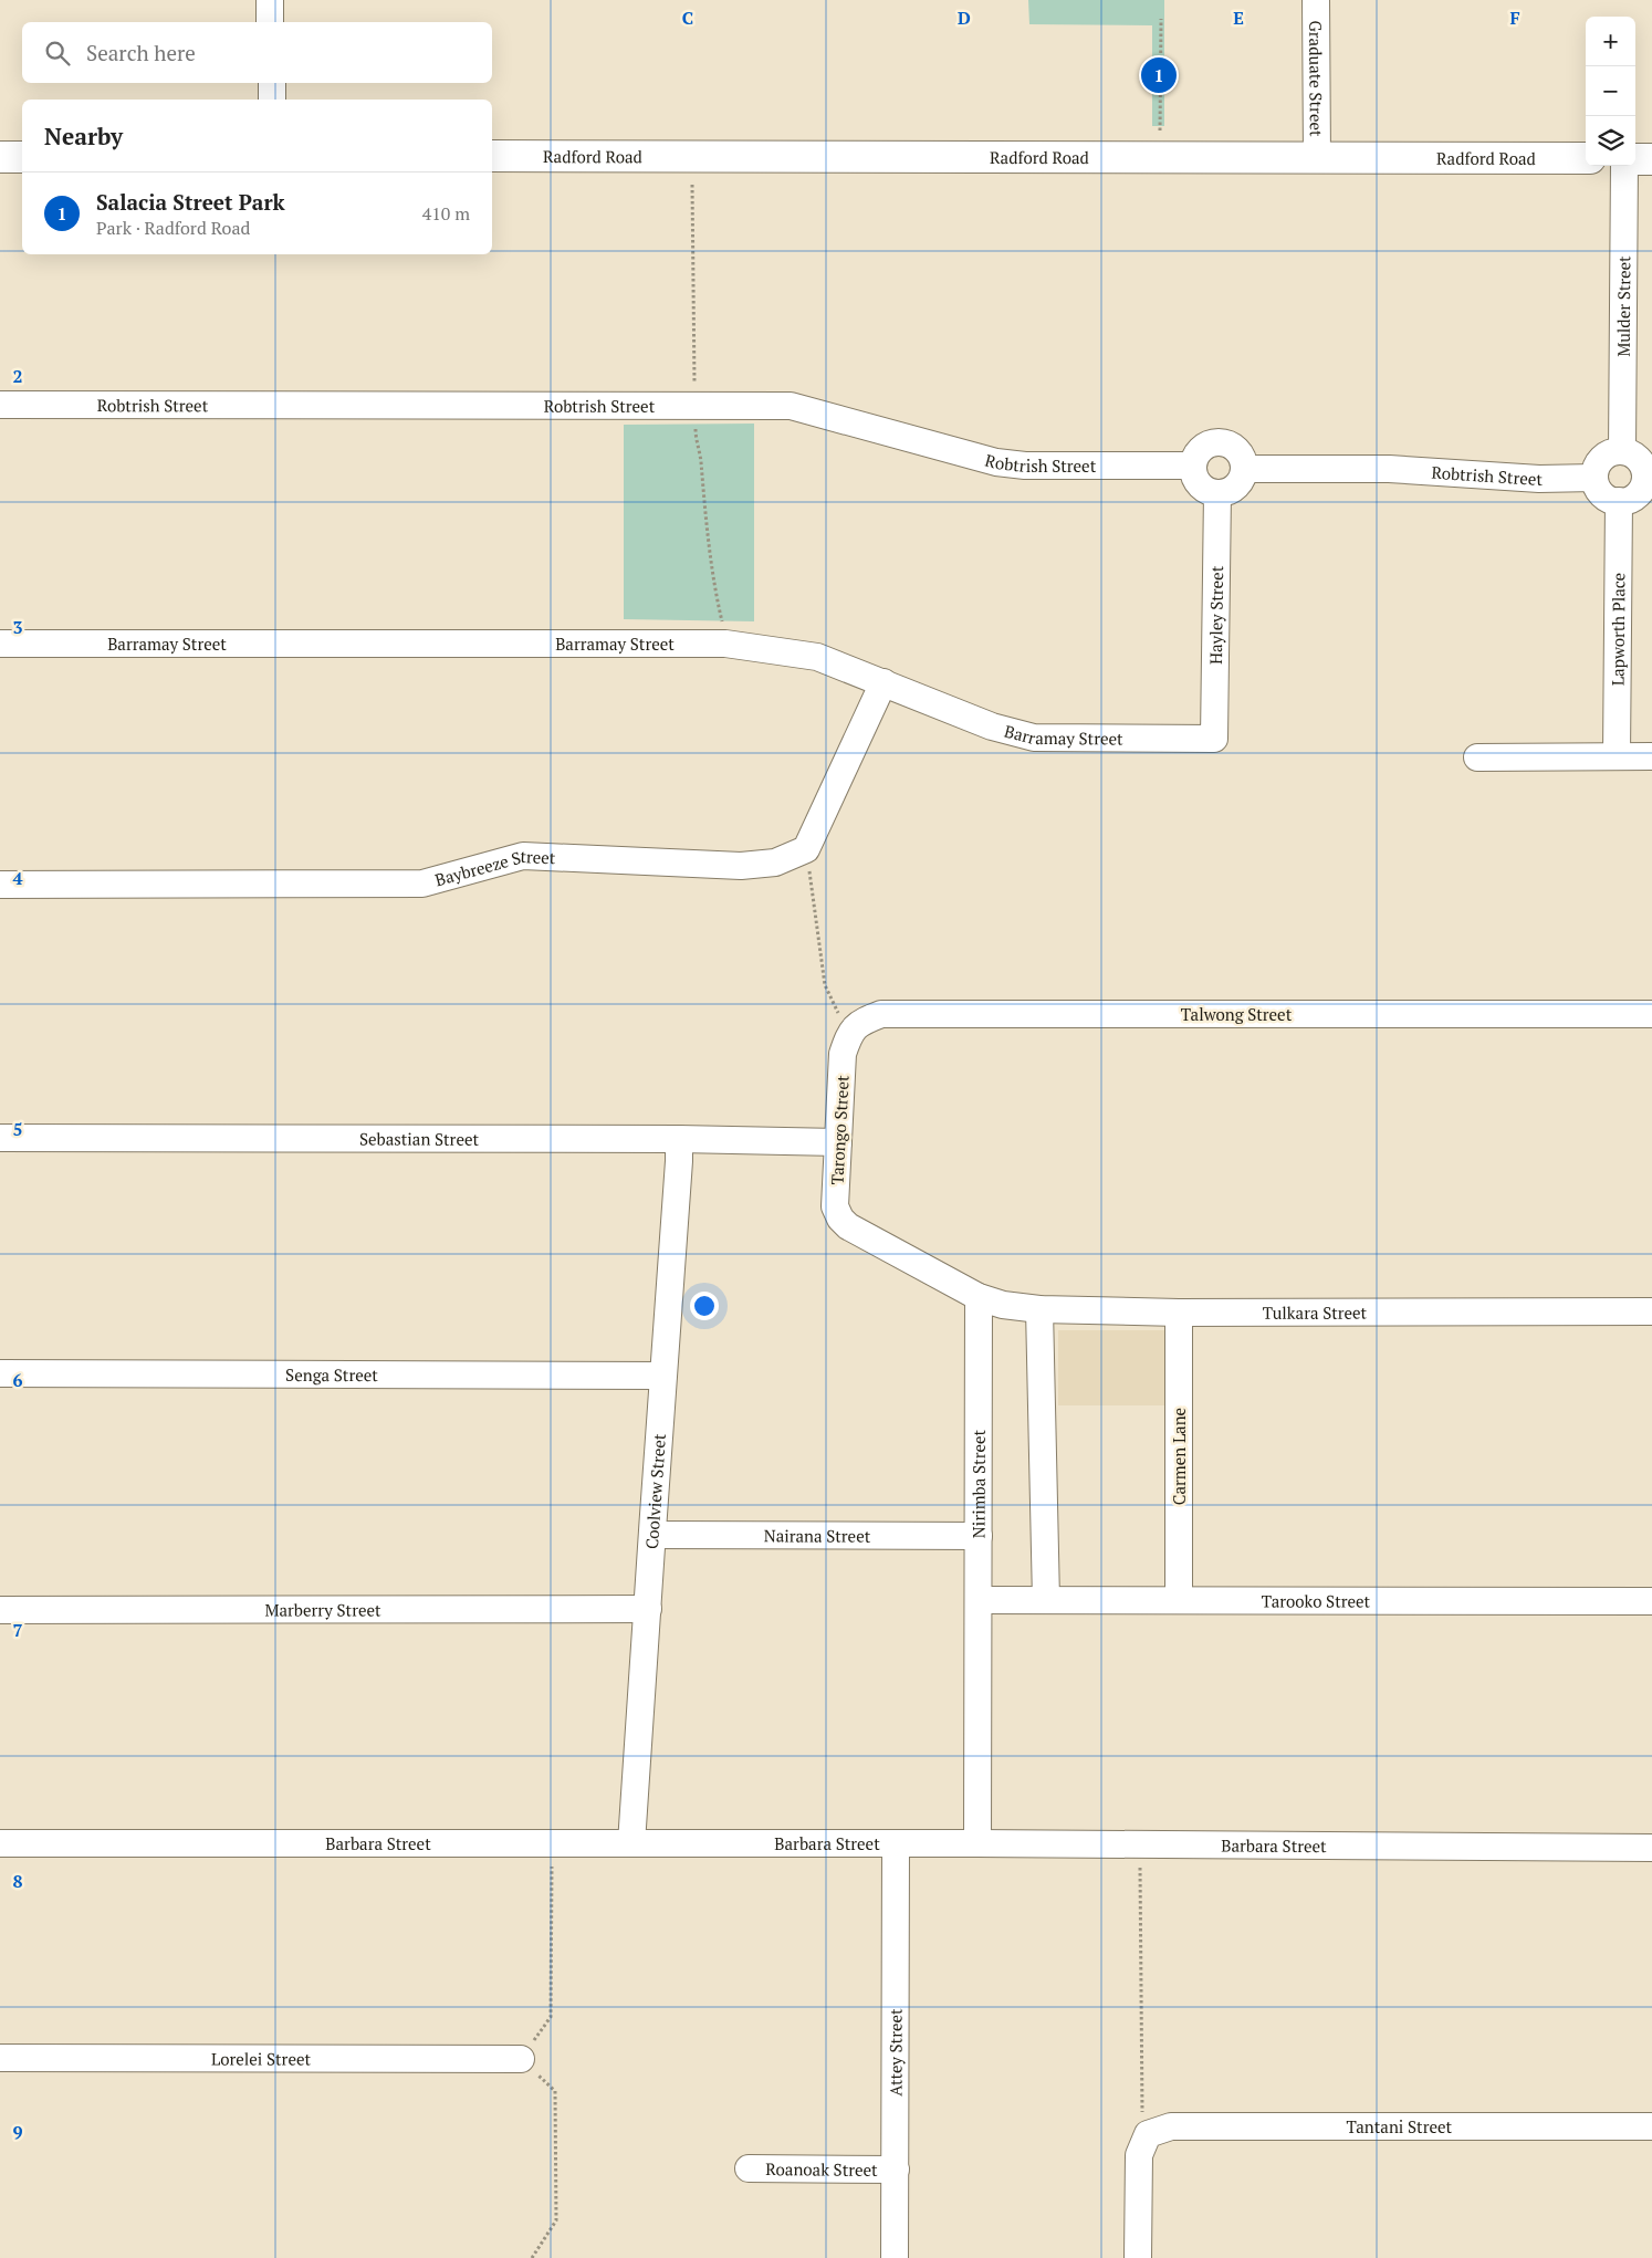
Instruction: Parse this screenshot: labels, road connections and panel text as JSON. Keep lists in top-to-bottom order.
{
  "streets": {
    "street": [
      "Graduate Street",
      "Radford Road",
      "Mulder Street",
      "Robtrish Street",
      "Hayley Street",
      "Lapworth Place",
      "Barramay Street",
      "Baybreeze Street",
      "Talwong Street",
      "Tarongo Street",
      "Sebastian Street",
      "Tulkara Street",
      "Senga Street",
      "Carmen Lane",
      "Nirimba Street",
      "Coolview Street",
      "Nairana Street",
      "Tarooko Street",
      "Marberry Street",
      "Barbara Street",
      "Attey Street",
      "Lorelei Street",
      "Tantani Street",
      "Roanoak Street"
    ]
  },
  "crossings": [
    ["Graduate Street", "Radford Road"],
    ["Mulder Street", "Robtrish Street"],
    ["Mulder Street", "Lapworth Place"],
    ["Robtrish Street", "Hayley Street"],
    ["Robtrish Street", "Lapworth Place"],
    ["Hayley Street", "Barramay Street"],
    ["Talwong Street", "Tarongo Street"],
    ["Tarongo Street", "Sebastian Street"],
    ["Tarongo Street", "Tulkara Street"],
    ["Tarongo Street", "Nirimba Street"],
    ["Sebastian Street", "Coolview Street"],
    ["Tulkara Street", "Carmen Lane"],
    ["Tulkara Street", "Nirimba Street"],
    ["Senga Street", "Coolview Street"],
    ["Carmen Lane", "Tarooko Street"],
    ["Nirimba Street", "Nairana Street"],
    ["Nirimba Street", "Tarooko Street"],
    ["Nirimba Street", "Barbara Street"],
    ["Coolview Street", "Nairana Street"],
    ["Coolview Street", "Marberry Street"],
    ["Coolview Street", "Barbara Street"],
    ["Barbara Street", "Attey Street"],
    ["Attey Street", "Roanoak Street"]
  ],
  "page": {
    "map_buttons": ["+", "−"],
    "search": "Search here",
    "pins": "1",
    "heading": "Nearby",
    "list": [
      {
        "mark": "1",
        "name": "Salacia Street Park",
        "note": "Park · Radford Road",
        "value": "410 m"
      }
    ]
  },
  "grid": {
    "columns": [
      "C",
      "D",
      "E",
      "F"
    ],
    "rows": [
      "2",
      "3",
      "4",
      "5",
      "6",
      "7",
      "8",
      "9"
    ]
  }
}
